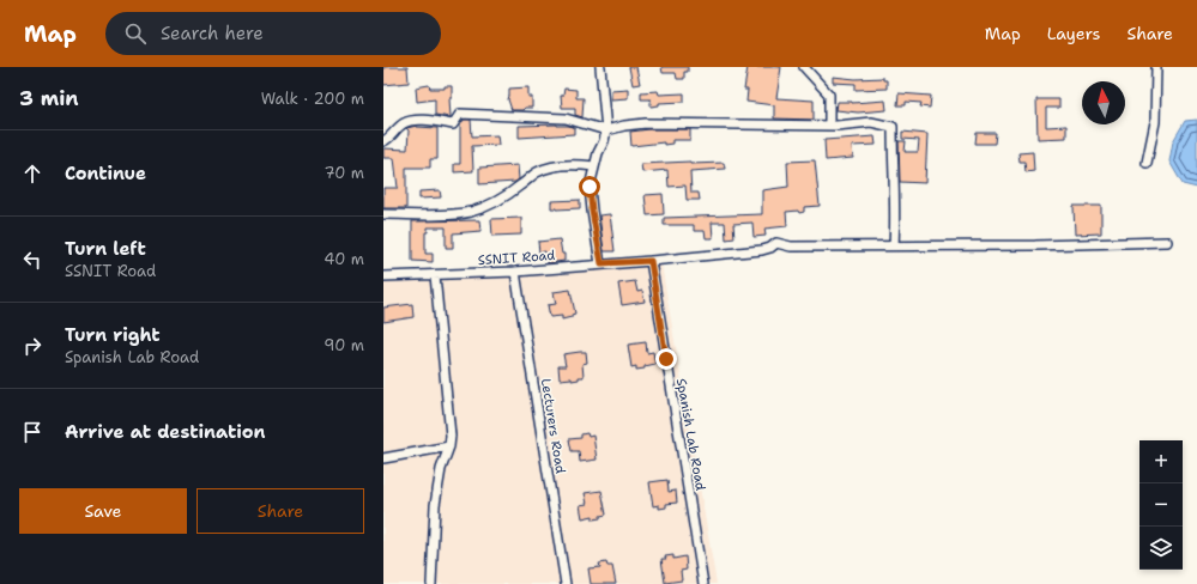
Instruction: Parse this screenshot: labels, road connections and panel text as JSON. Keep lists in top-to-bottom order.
{
  "streets": {
    "street": ["SSNIT Road", "Lecturers Road", "Spanish Lab Road"]
  },
  "crossings": [
    ["SSNIT Road", "Lecturers Road"],
    ["SSNIT Road", "Spanish Lab Road"]
  ],
  "north": "top",
  "page": {
    "header": "Map",
    "search": "Search here",
    "nav": ["Map", "Layers", "Share"],
    "heading": ["3 min", "Walk · 200 m"],
    "list": [
      ["Continue", "70 m"],
      ["Turn left", "SSNIT Road", "40 m"],
      ["Turn right", "Spanish Lab Road", "90 m"],
      "Arrive at destination"
    ],
    "map_buttons": ["+", "−"],
    "buttons": ["Save", "Share"]
  }
}
